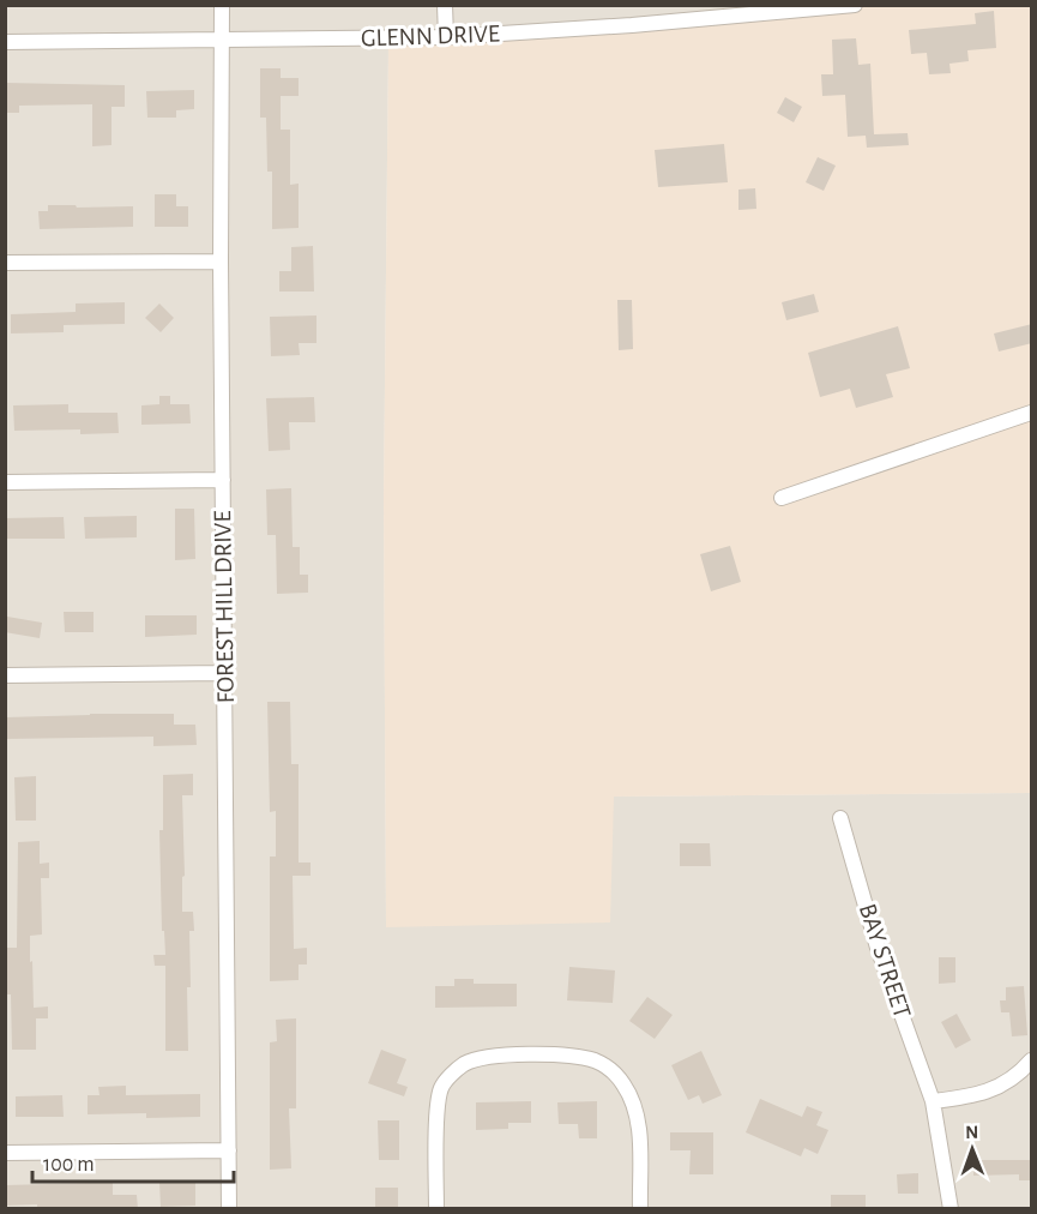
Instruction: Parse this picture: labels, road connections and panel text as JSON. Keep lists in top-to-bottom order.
{
  "streets": {
    "street": ["GLENN DRIVE", "FOREST HILL DRIVE", "BAY STREET"]
  },
  "crossings": [
    ["GLENN DRIVE", "FOREST HILL DRIVE"]
  ],
  "scale_bar": "100 m",
  "north": "top"
}
